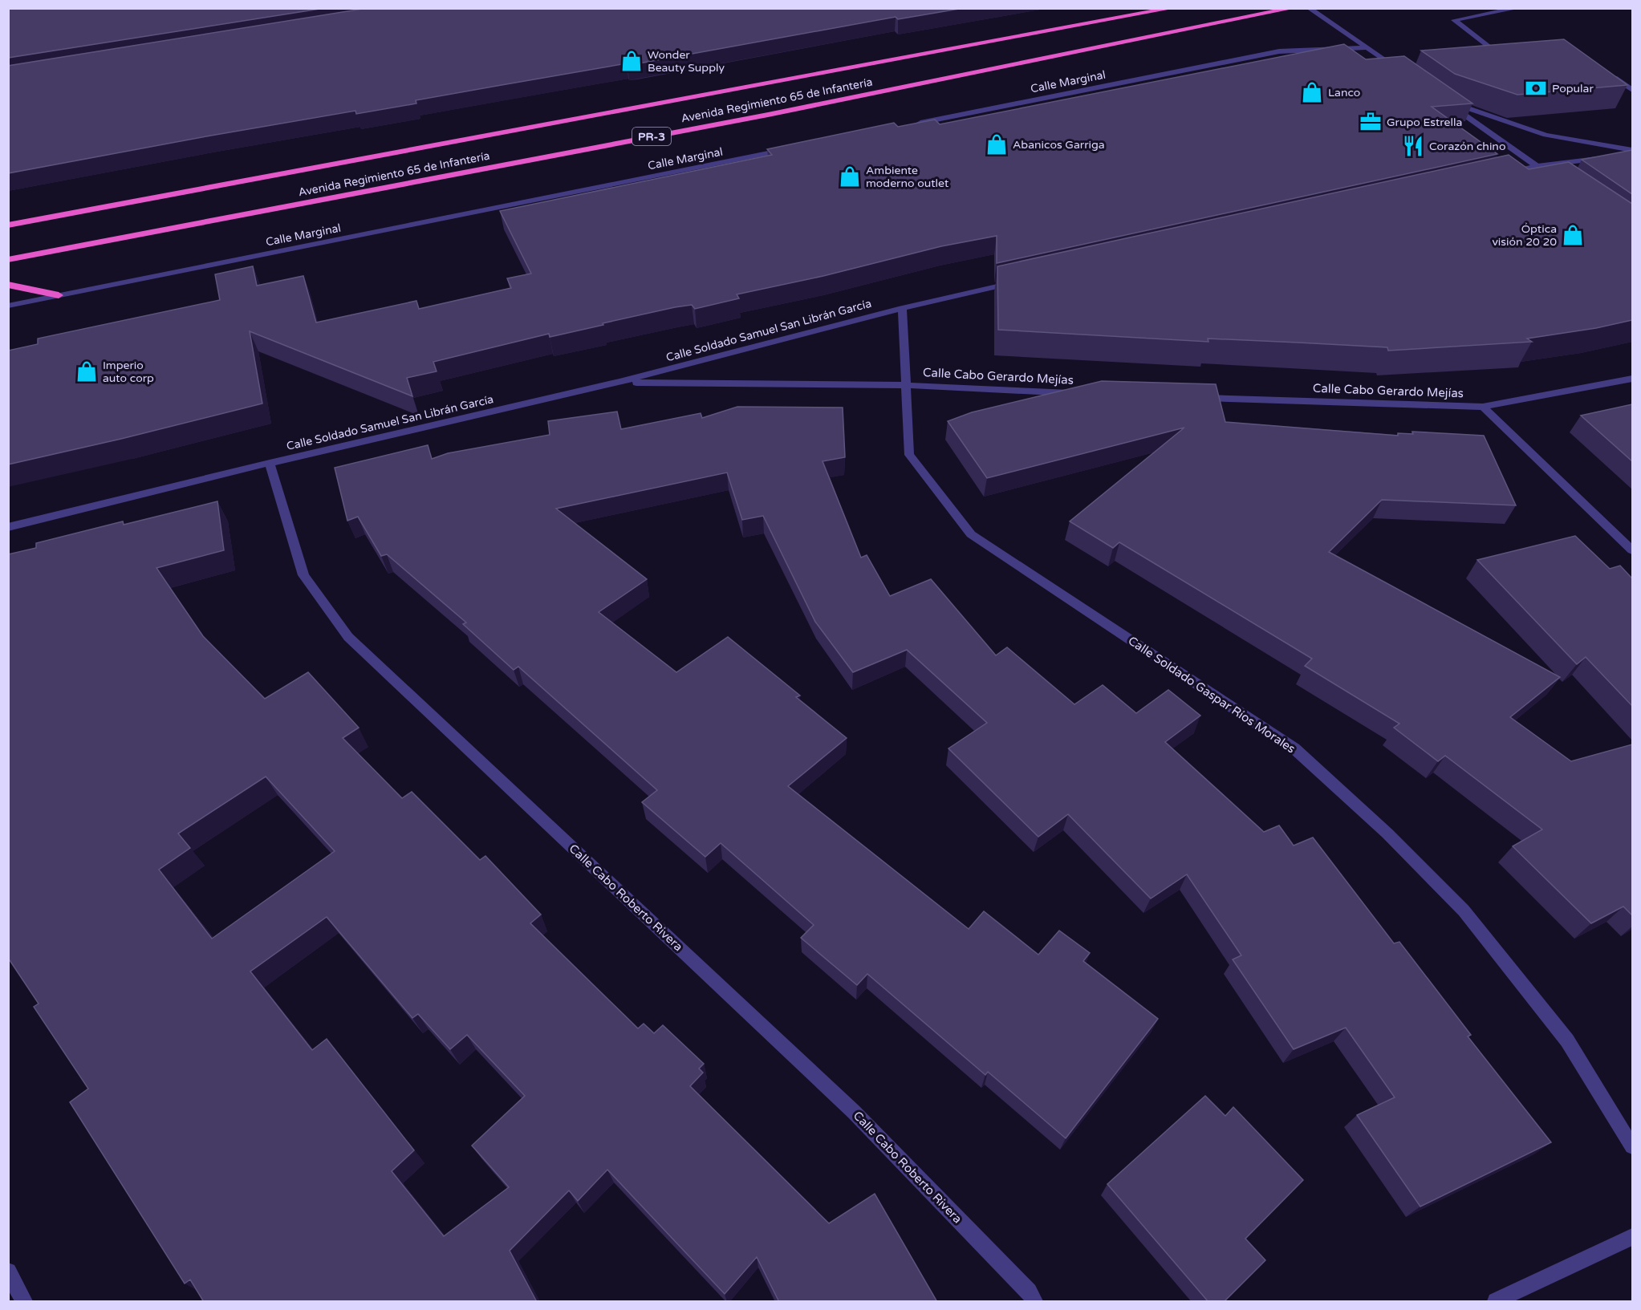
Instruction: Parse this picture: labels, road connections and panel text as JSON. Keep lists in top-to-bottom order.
{
  "streets": {
    "highway": ["Avenida Regimiento 65 de Infantería", "PR-3"],
    "street": [
      "Calle Marginal",
      "Calle Soldado Samuel San Librán García",
      "Calle Cabo Gerardo Mejías",
      "Calle Soldado Gaspar Ríos Morales",
      "Calle Cabo Roberto Rivera"
    ]
  },
  "crossings": [
    ["Calle Soldado Samuel San Librán García", "Calle Cabo Gerardo Mejías"],
    ["Calle Soldado Samuel San Librán García", "Calle Soldado Gaspar Ríos Morales"],
    ["Calle Soldado Samuel San Librán García", "Calle Cabo Roberto Rivera"],
    ["Calle Cabo Gerardo Mejías", "Calle Soldado Gaspar Ríos Morales"]
  ],
  "places": {
    "shop": [
      "Wonder Beauty Supply",
      "Lanco",
      "Abanicos Garriga",
      "Ambiente moderno outlet",
      "Óptica visión 20 20",
      "Imperio auto corp"
    ],
    "bank": ["Popular"],
    "office": ["Grupo Estrella"],
    "restaurant": ["Corazón chino"]
  }
}
